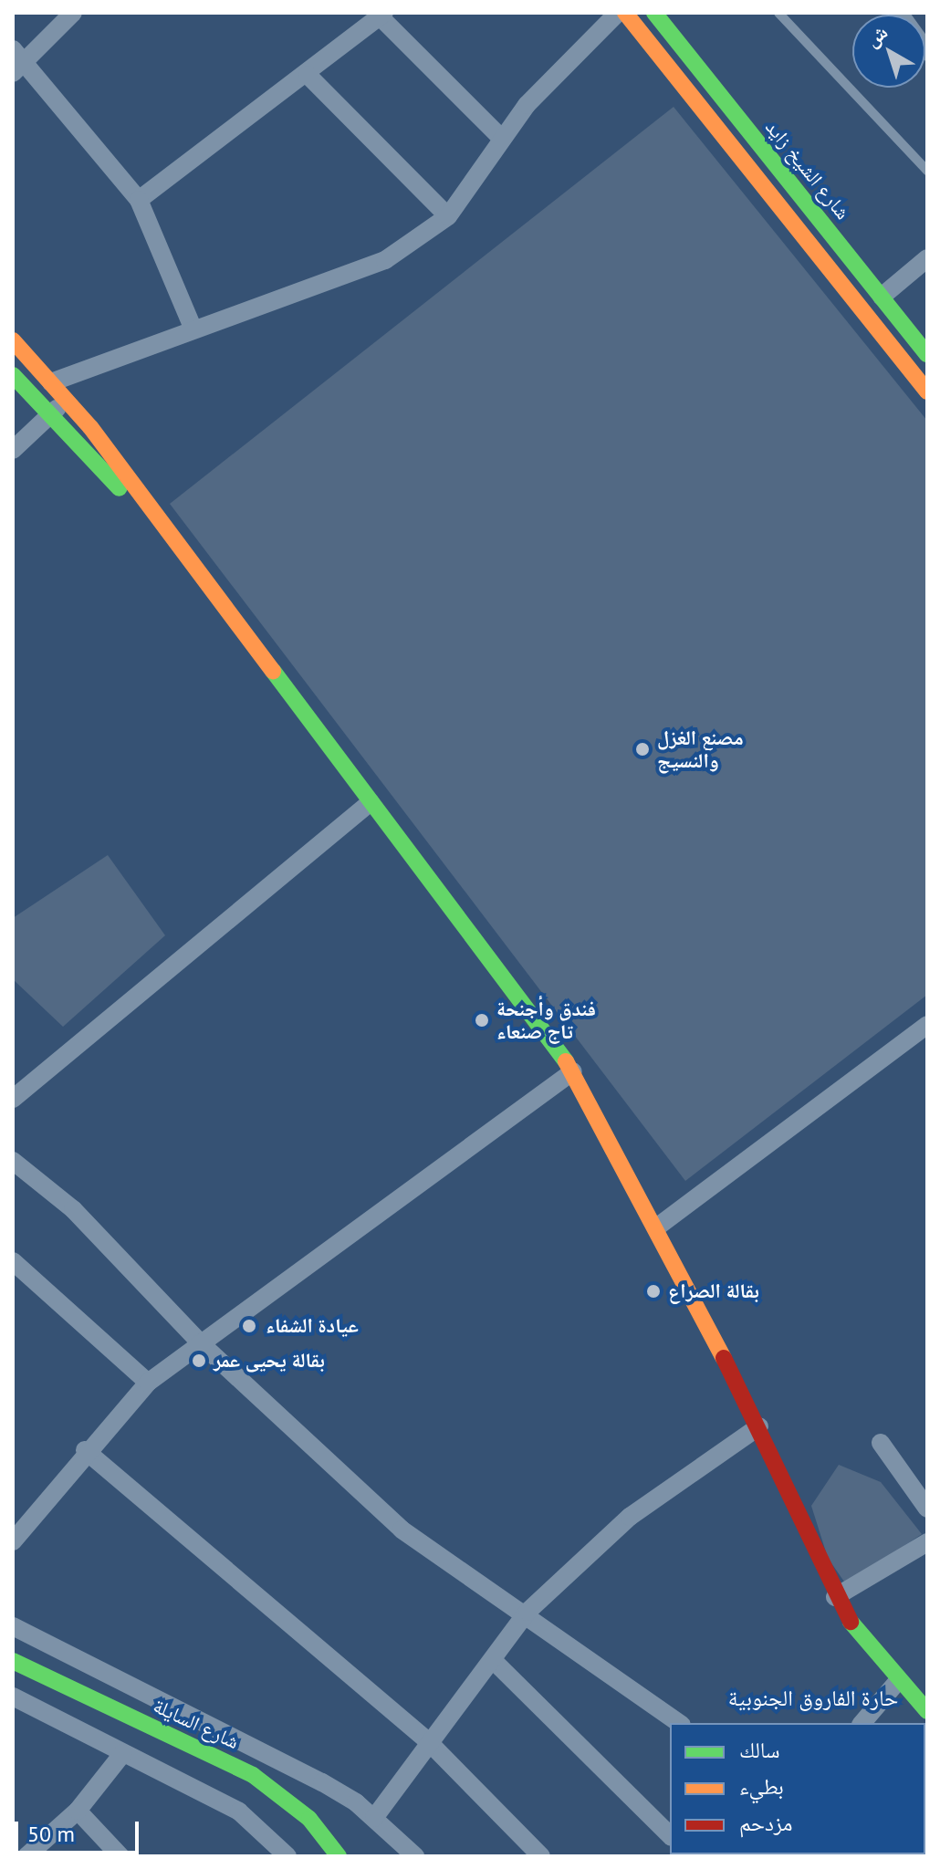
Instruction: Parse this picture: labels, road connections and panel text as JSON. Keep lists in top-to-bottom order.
{
  "streets": {
    "street": ["شارع الشيخ زايد", "شارع السايلة"]
  },
  "districts": ["حارة الفاروق الجنوبية"],
  "places": [
    "مصنع الغزل والنسيج",
    "فندق وأجنحة تاج صنعاء",
    "بقالة الصراع",
    "عيادة الشفاء",
    "بقالة يحيى عمر"
  ],
  "legend": ["سالك", "بطيء", "مزدحم"],
  "scale_bar": "50 m",
  "north": "top left"
}
